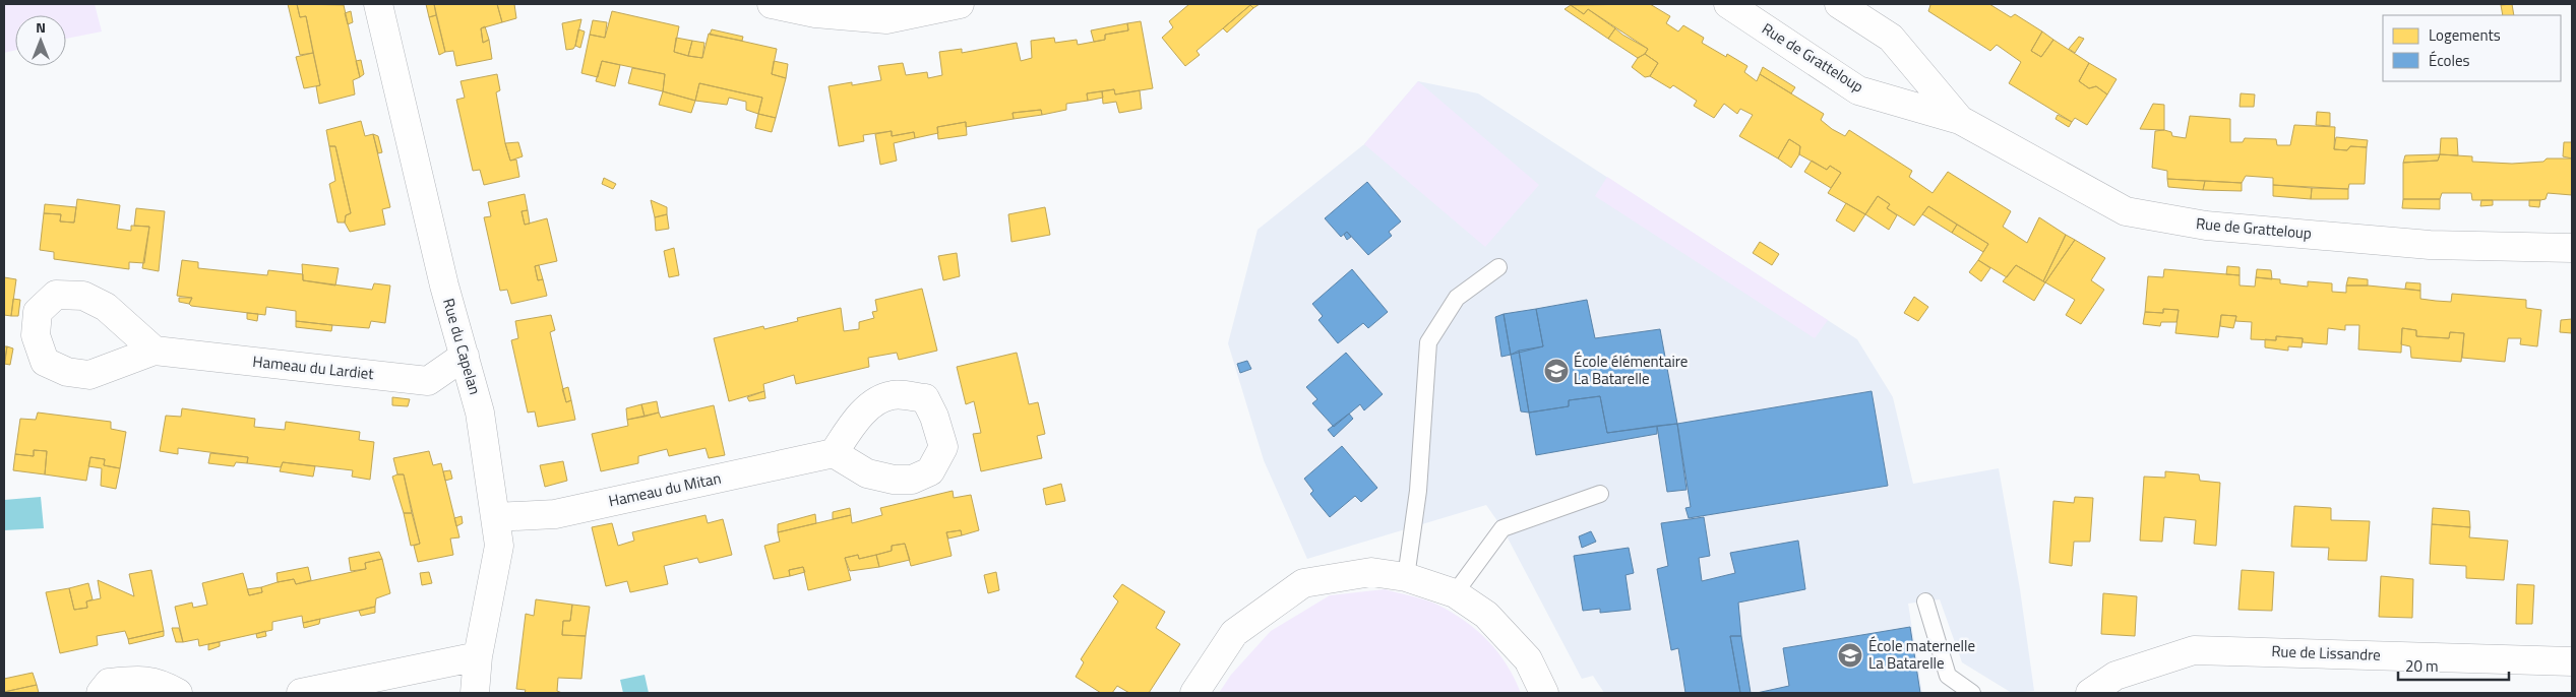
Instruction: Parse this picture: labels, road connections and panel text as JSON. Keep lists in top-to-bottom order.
{
  "streets": {
    "street": [
      "Rue de Gratteloup",
      "Rue du Capelan",
      "Hameau du Lardiet",
      "Hameau du Mitan",
      "Rue de Lissandre"
    ]
  },
  "crossings": [
    ["Rue du Capelan", "Hameau du Lardiet"],
    ["Rue du Capelan", "Hameau du Mitan"]
  ],
  "places": {
    "school or university": ["École élémentaire La Batarelle", "École maternelle La Batarelle"]
  },
  "legend": ["Logements", "Écoles"],
  "scale_bar": "20 m",
  "north": "top"
}
